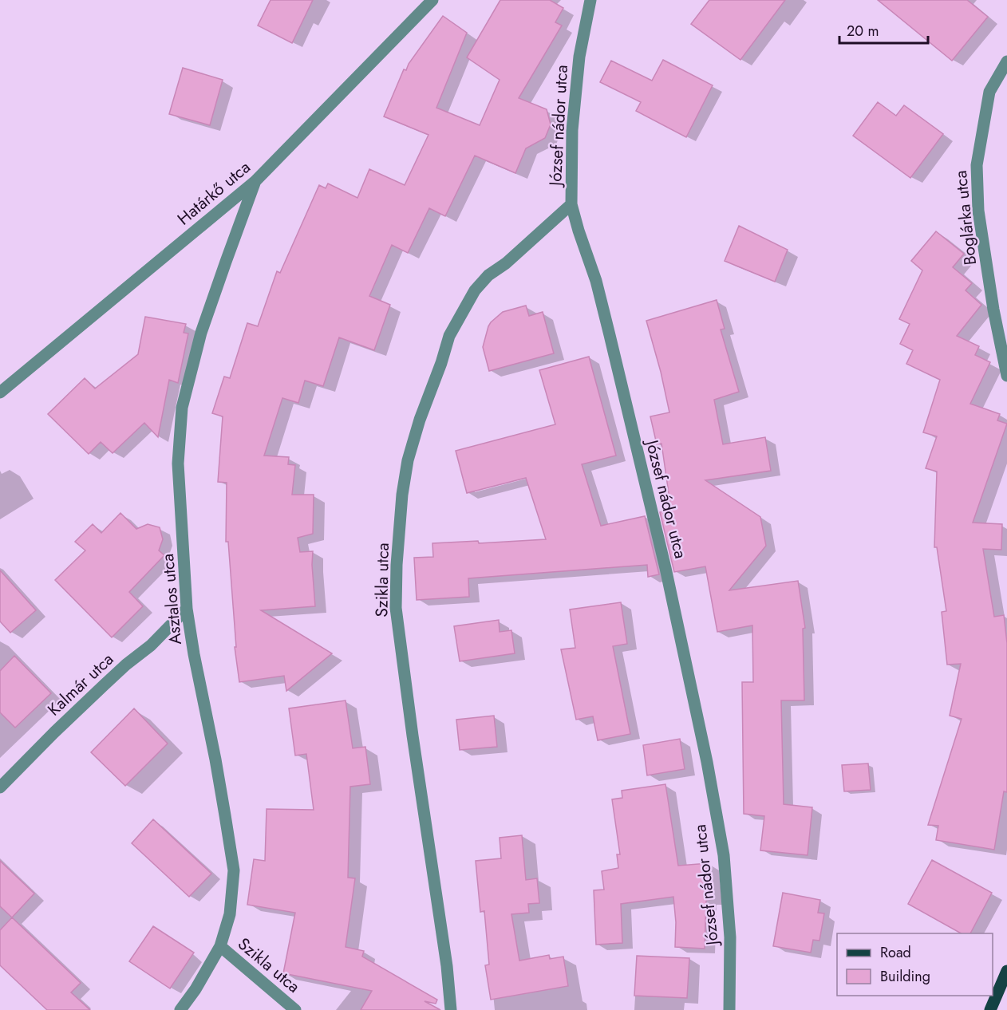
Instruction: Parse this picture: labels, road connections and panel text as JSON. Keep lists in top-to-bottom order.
{
  "streets": {
    "street": [
      "József nádor utca",
      "Határkő utca",
      "Boglárka utca",
      "Szikla utca",
      "Asztalos utca",
      "Kalmár utca"
    ]
  },
  "crossings": [
    ["József nádor utca", "Szikla utca"],
    ["Határkő utca", "Asztalos utca"],
    ["Szikla utca", "Asztalos utca"],
    ["Asztalos utca", "Kalmár utca"]
  ],
  "legend": ["Road", "Building"],
  "scale_bar": "20 m"
}
